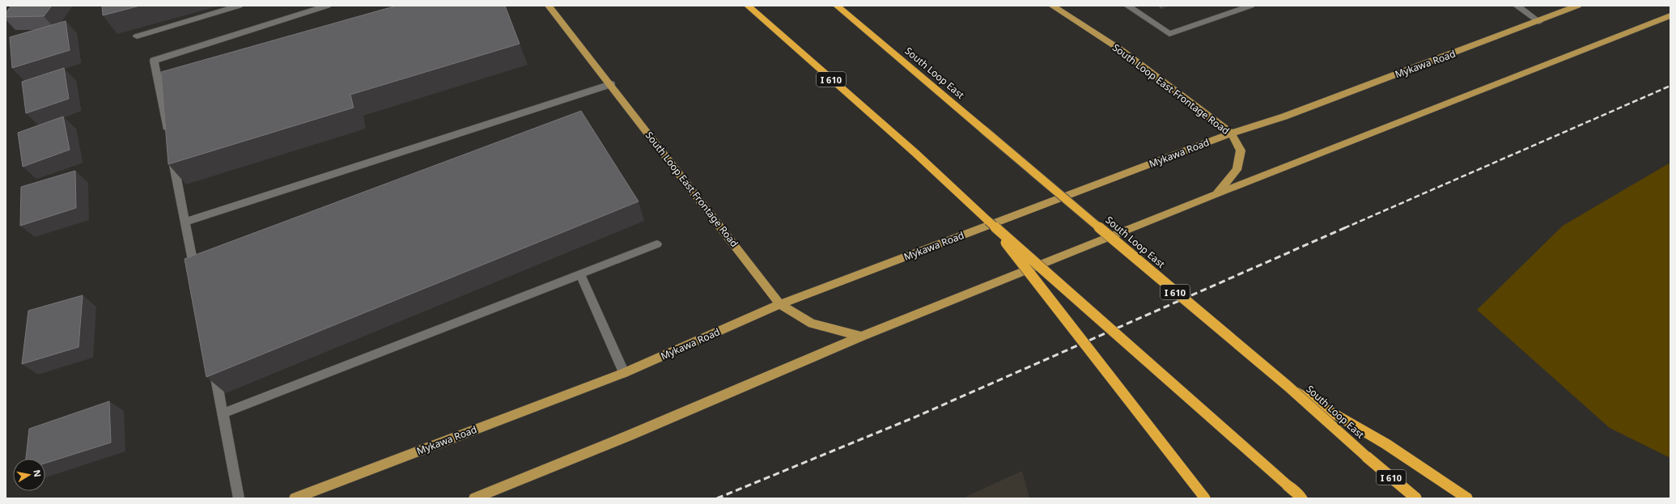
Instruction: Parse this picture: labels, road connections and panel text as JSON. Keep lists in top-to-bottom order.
{
  "streets": {
    "highway": ["South Loop East", "I 610"],
    "main road": ["Mykawa Road", "South Loop East Frontage Road"]
  },
  "crossings": [
    ["Mykawa Road", "South Loop East Frontage Road"]
  ],
  "north": "right"
}
